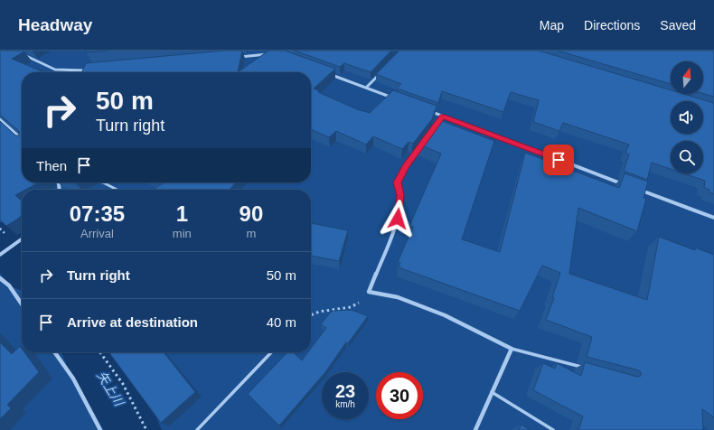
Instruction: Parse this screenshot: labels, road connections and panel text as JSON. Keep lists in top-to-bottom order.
{
  "water": ["矢上川"],
  "north": "top",
  "page": {
    "header": "Headway",
    "nav": ["Map", "Directions", "Saved"],
    "turn": ["50 m", "Turn right"],
    "then": "Then",
    "eta": [
      "07:35",
      "Arrival",
      "1",
      "min",
      "90",
      "m"
    ],
    "list": [
      {
        "name": "Turn right",
        "value": "50 m"
      },
      {
        "name": "Arrive at destination",
        "value": "40 m"
      }
    ],
    "speed": "23 km/h",
    "limit": "30"
  }
}
